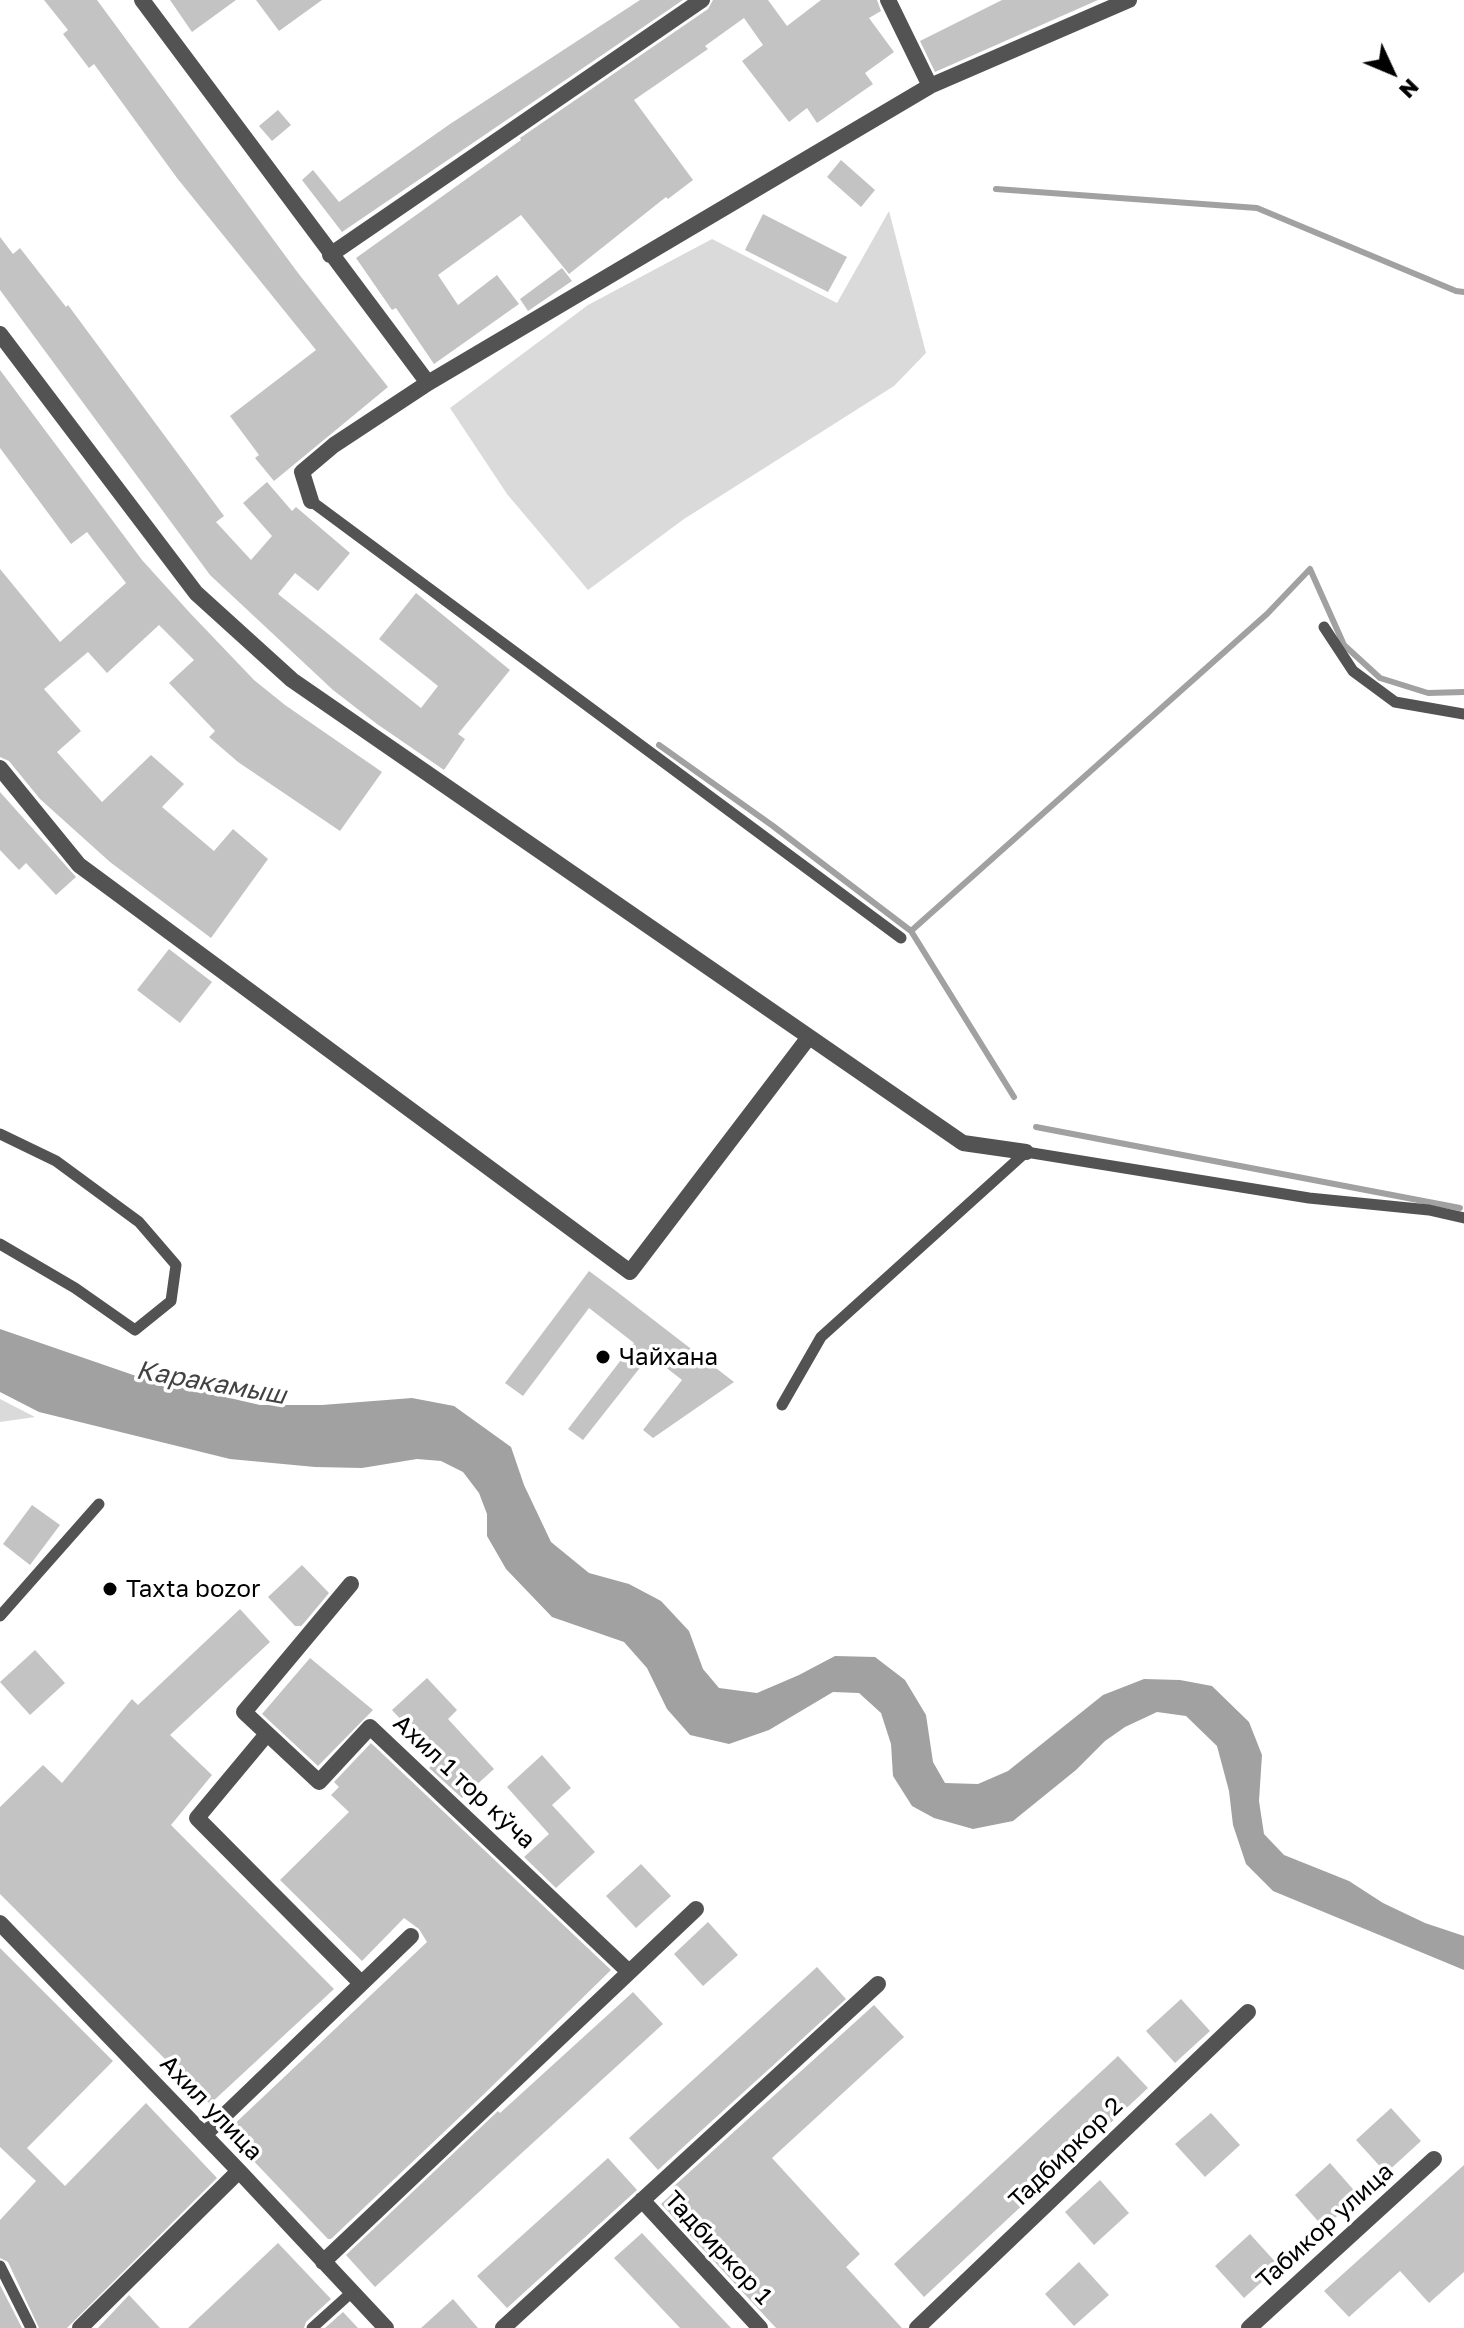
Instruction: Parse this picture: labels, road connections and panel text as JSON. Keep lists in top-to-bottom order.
{
  "streets": {
    "street": [
      "Ахил 1 тор кўча",
      "Ахил улица",
      "Тадбиркор 2",
      "Табикор улица",
      "Тадбиркор 1"
    ]
  },
  "water": ["Каракамыш"],
  "places": ["Чайхана", "Taxta bozor"],
  "north": "bottom right"
}
